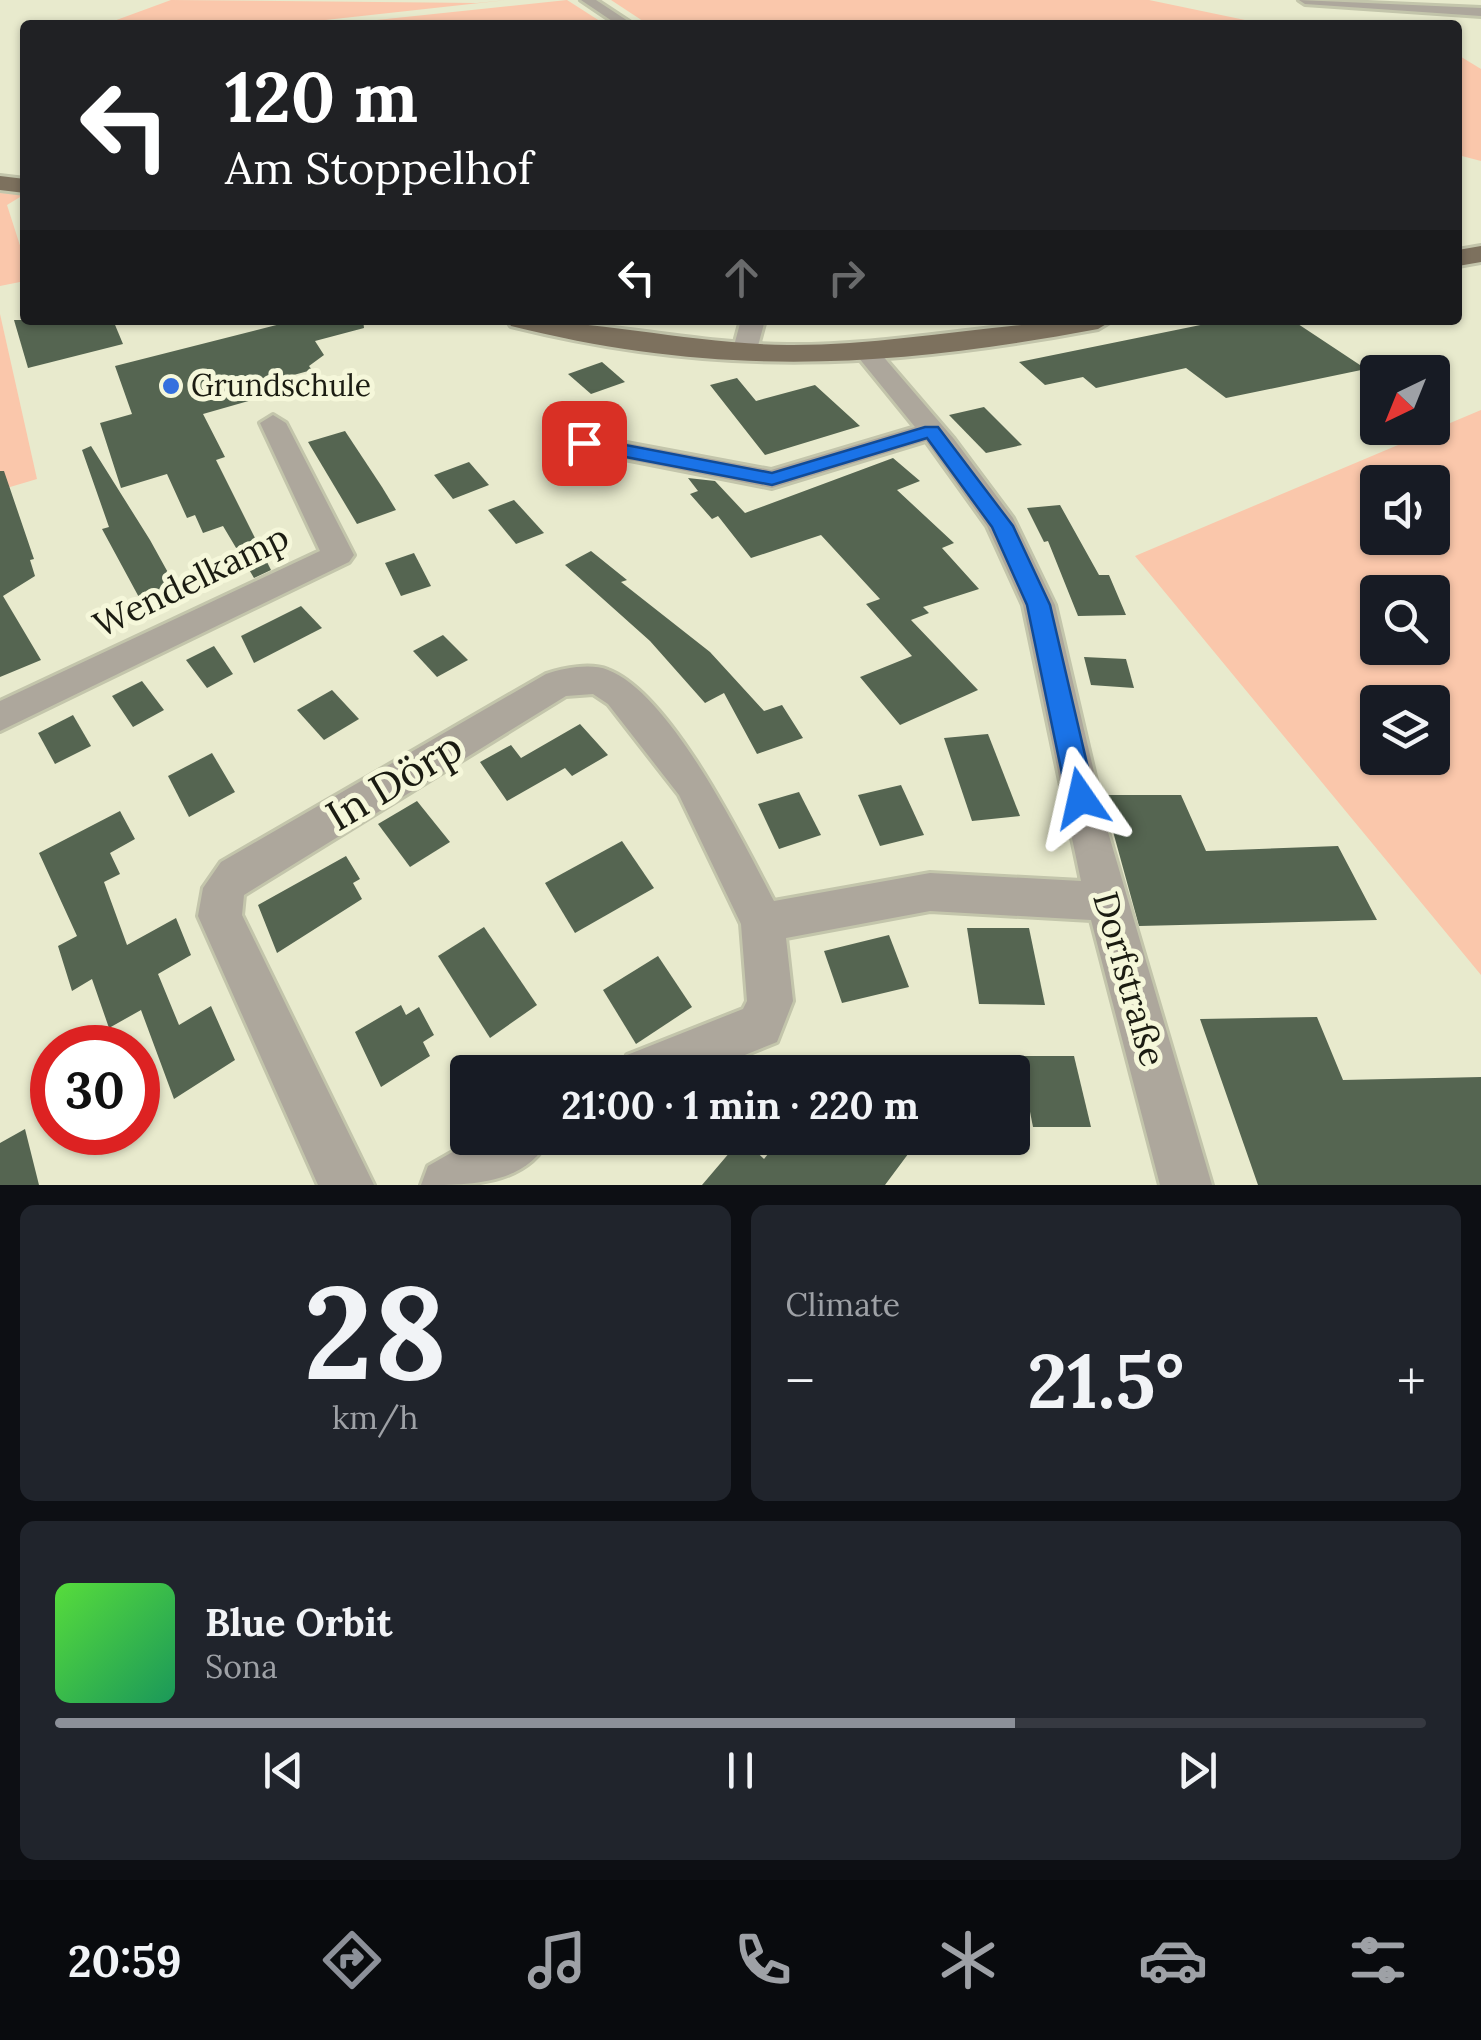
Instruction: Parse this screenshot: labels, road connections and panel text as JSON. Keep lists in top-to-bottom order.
{
  "streets": {
    "street": ["Wendelkamp", "In Dörp", "Dorfstraße"]
  },
  "places": ["Grundschule"],
  "north": "bottom left",
  "page": {
    "turn": ["120 m", "Am Stoppelhof"],
    "limit": "30",
    "trip": "21:00 · 1 min · 220 m",
    "tile": [
      ["28", "km/h"],
      "Climate"
    ],
    "heat": ["−", "21.5°", "+"],
    "song": ["Blue Orbit", "Sona"],
    "tabs": "20:59"
  }
}
